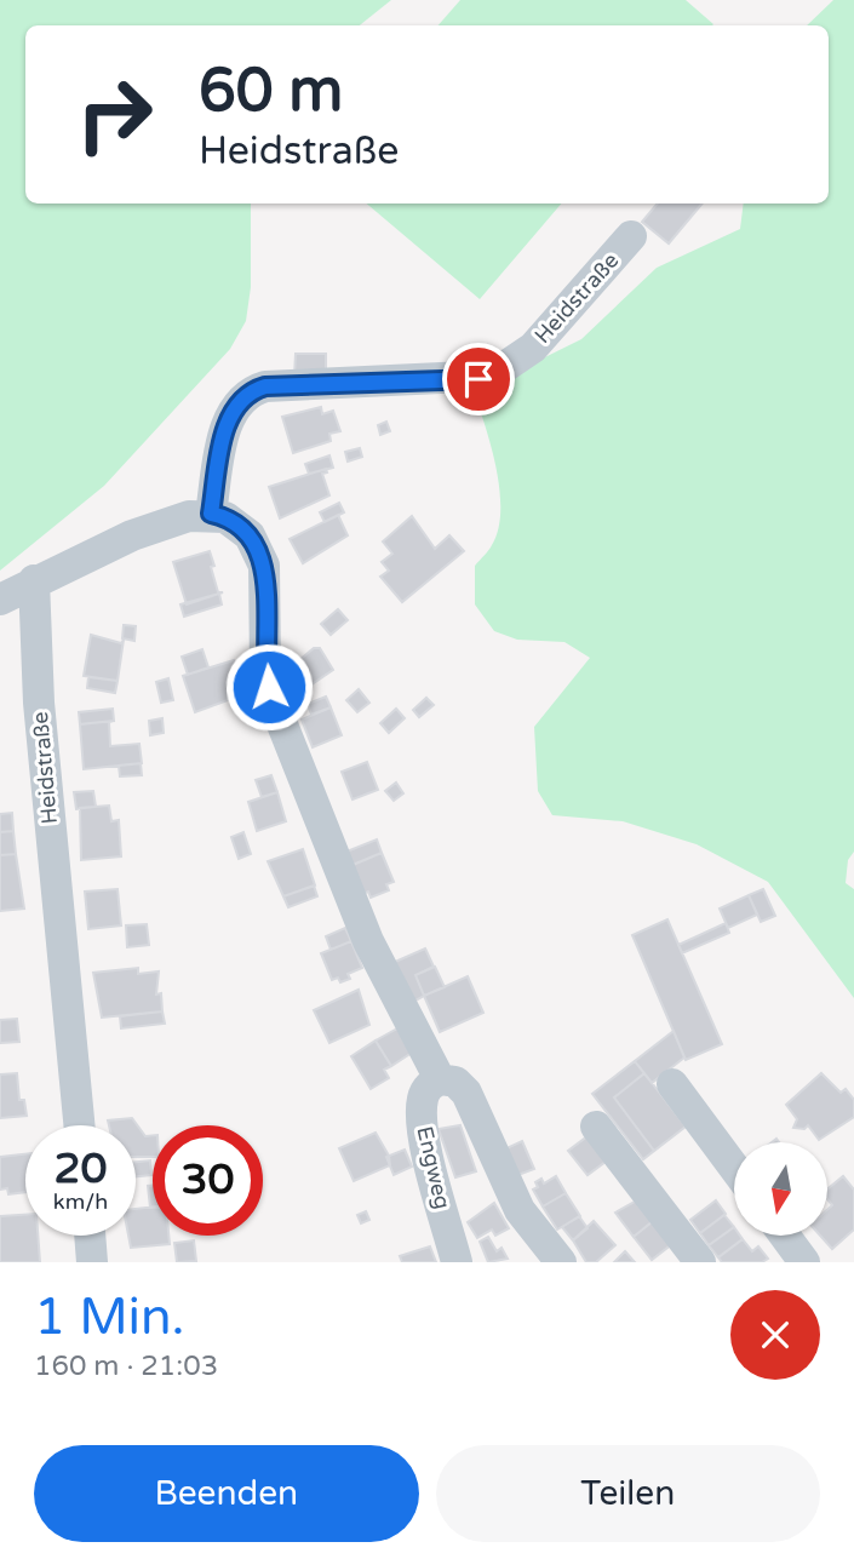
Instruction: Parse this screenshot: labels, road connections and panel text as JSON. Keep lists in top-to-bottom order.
{
  "streets": {
    "street": ["Heidstraße", "Engweg"]
  },
  "north": "bottom",
  "page": {
    "turn": ["60 m", "Heidstraße"],
    "speed": "20 km/h",
    "limit": "30",
    "heading": ["1 Min.", "160 m · 21:03"],
    "buttons": ["Beenden", "Teilen"]
  }
}
